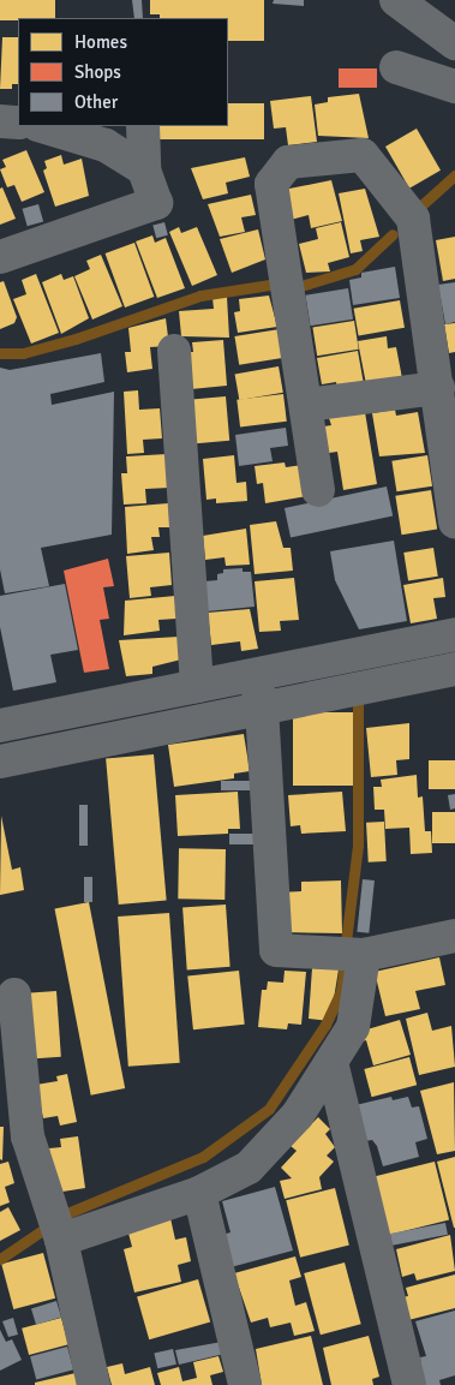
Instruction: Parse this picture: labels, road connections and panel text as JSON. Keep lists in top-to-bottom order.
{
  "legend": ["Homes", "Shops", "Other"]
}
